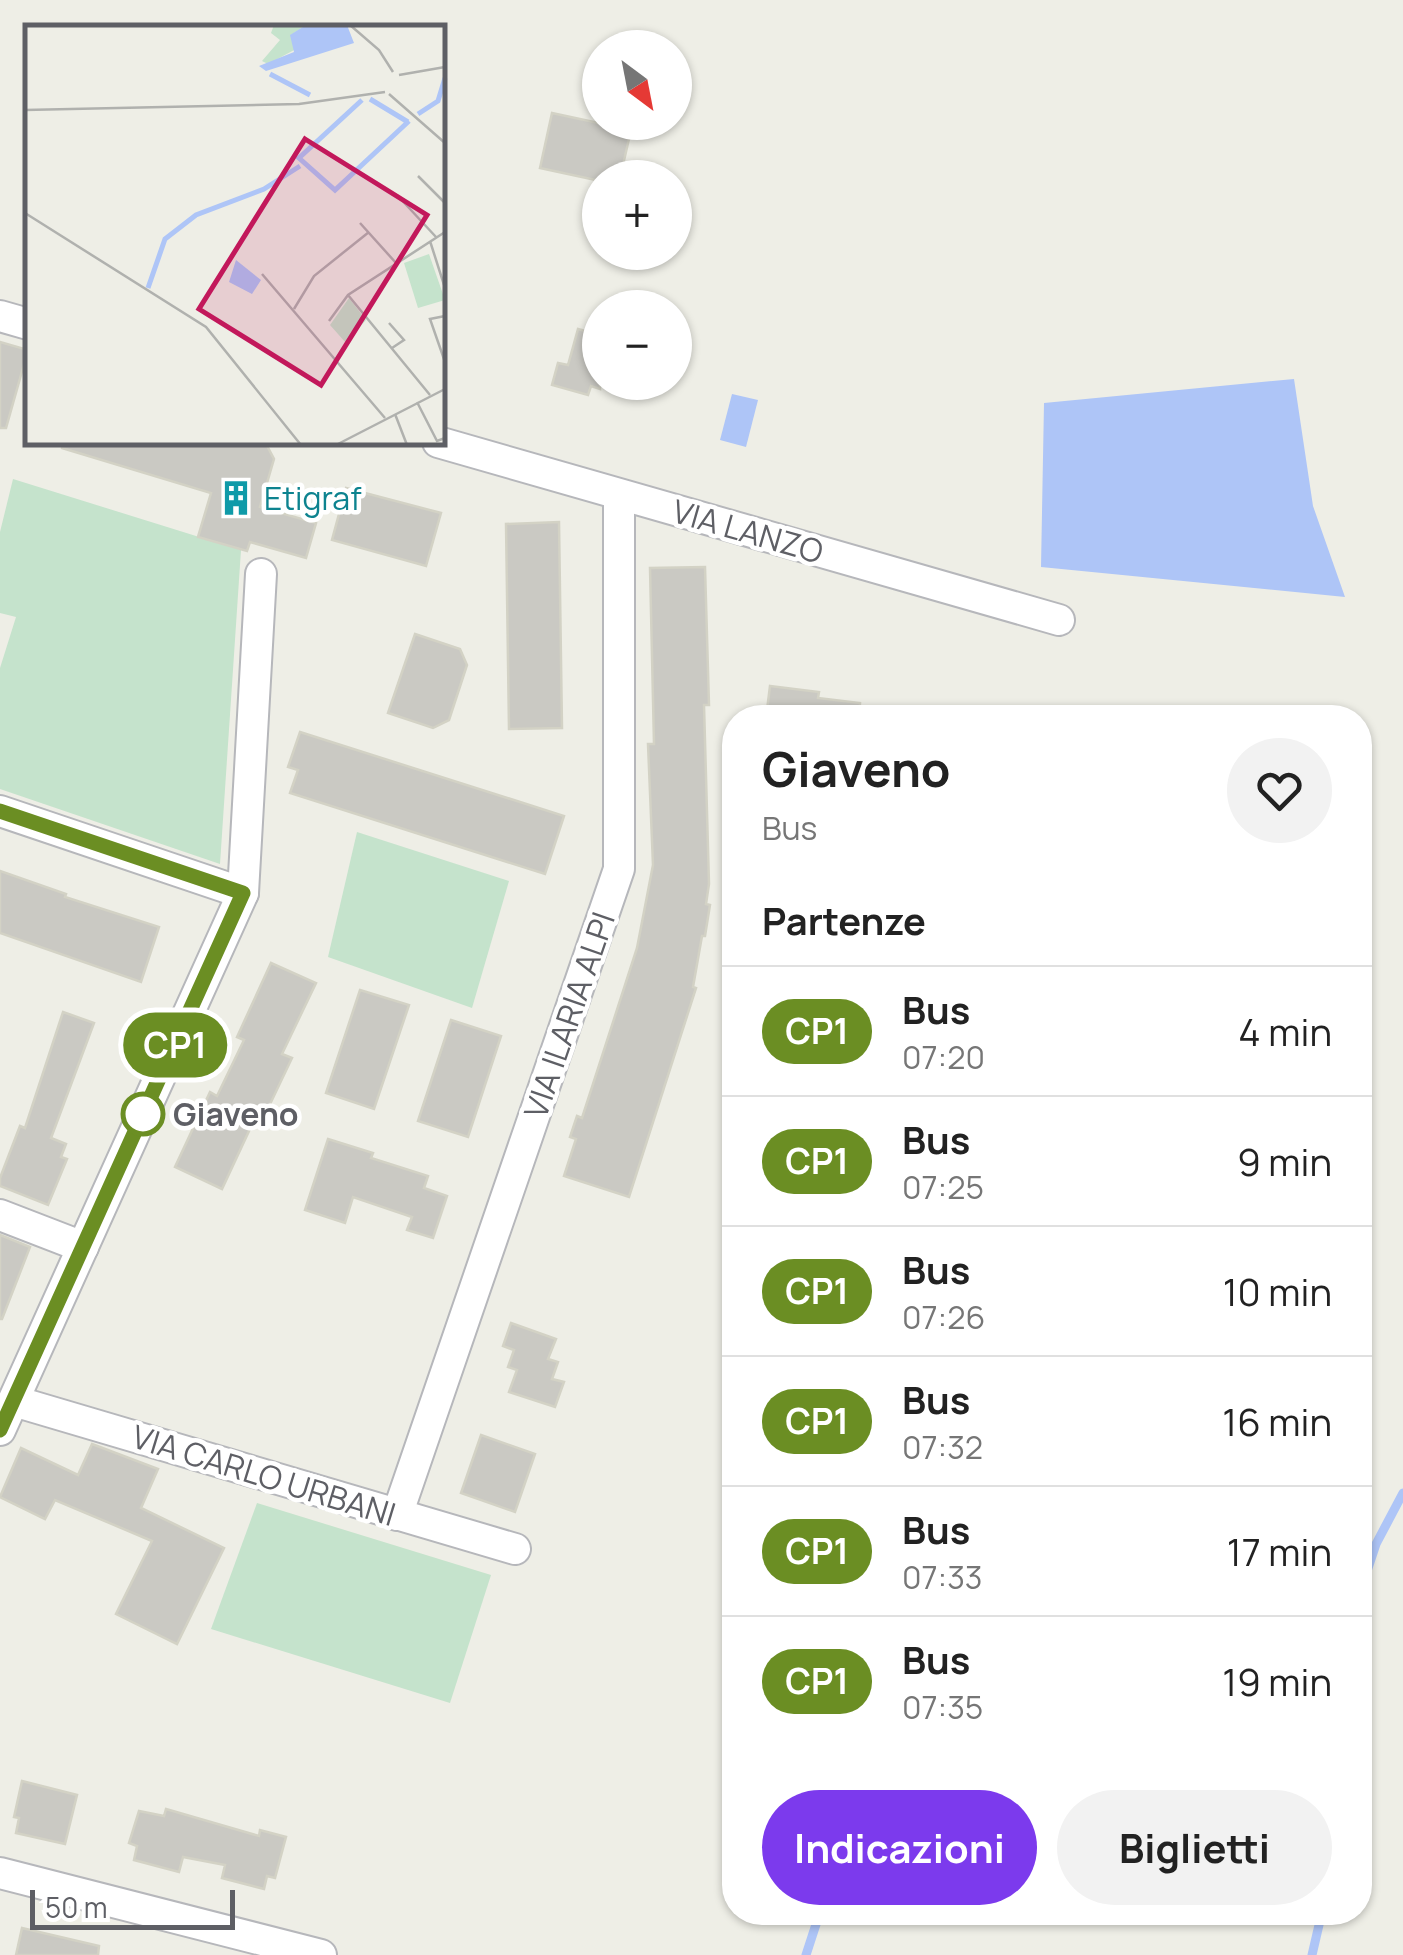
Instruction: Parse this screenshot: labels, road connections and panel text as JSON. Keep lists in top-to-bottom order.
{
  "streets": {
    "street": ["VIA LANZO", "VIA ILARIA ALPI", "VIA CARLO URBANI"]
  },
  "crossings": [
    ["VIA LANZO", "VIA ILARIA ALPI"],
    ["VIA ILARIA ALPI", "VIA CARLO URBANI"]
  ],
  "places": {
    "building": ["Etigraf"],
    "other": ["Giaveno"]
  },
  "lines": ["bus line CP1"],
  "scale_bar": "50 m",
  "north": "bottom right",
  "page": {
    "on_map": "CP1",
    "map_buttons": ["+", "−"],
    "heading": [
      ["Giaveno", "Bus"],
      "Partenze"
    ],
    "list": [
      {
        "mark": "CP1",
        "name": "Bus",
        "note": "07:20",
        "value": "4 min"
      },
      {
        "mark": "CP1",
        "name": "Bus",
        "note": "07:25",
        "value": "9 min"
      },
      {
        "mark": "CP1",
        "name": "Bus",
        "note": "07:26",
        "value": "10 min"
      },
      {
        "mark": "CP1",
        "name": "Bus",
        "note": "07:32",
        "value": "16 min"
      },
      {
        "mark": "CP1",
        "name": "Bus",
        "note": "07:33",
        "value": "17 min"
      },
      {
        "mark": "CP1",
        "name": "Bus",
        "note": "07:35",
        "value": "19 min"
      }
    ],
    "buttons": ["Indicazioni", "Biglietti"],
    "scale": "50 m"
  }
}
